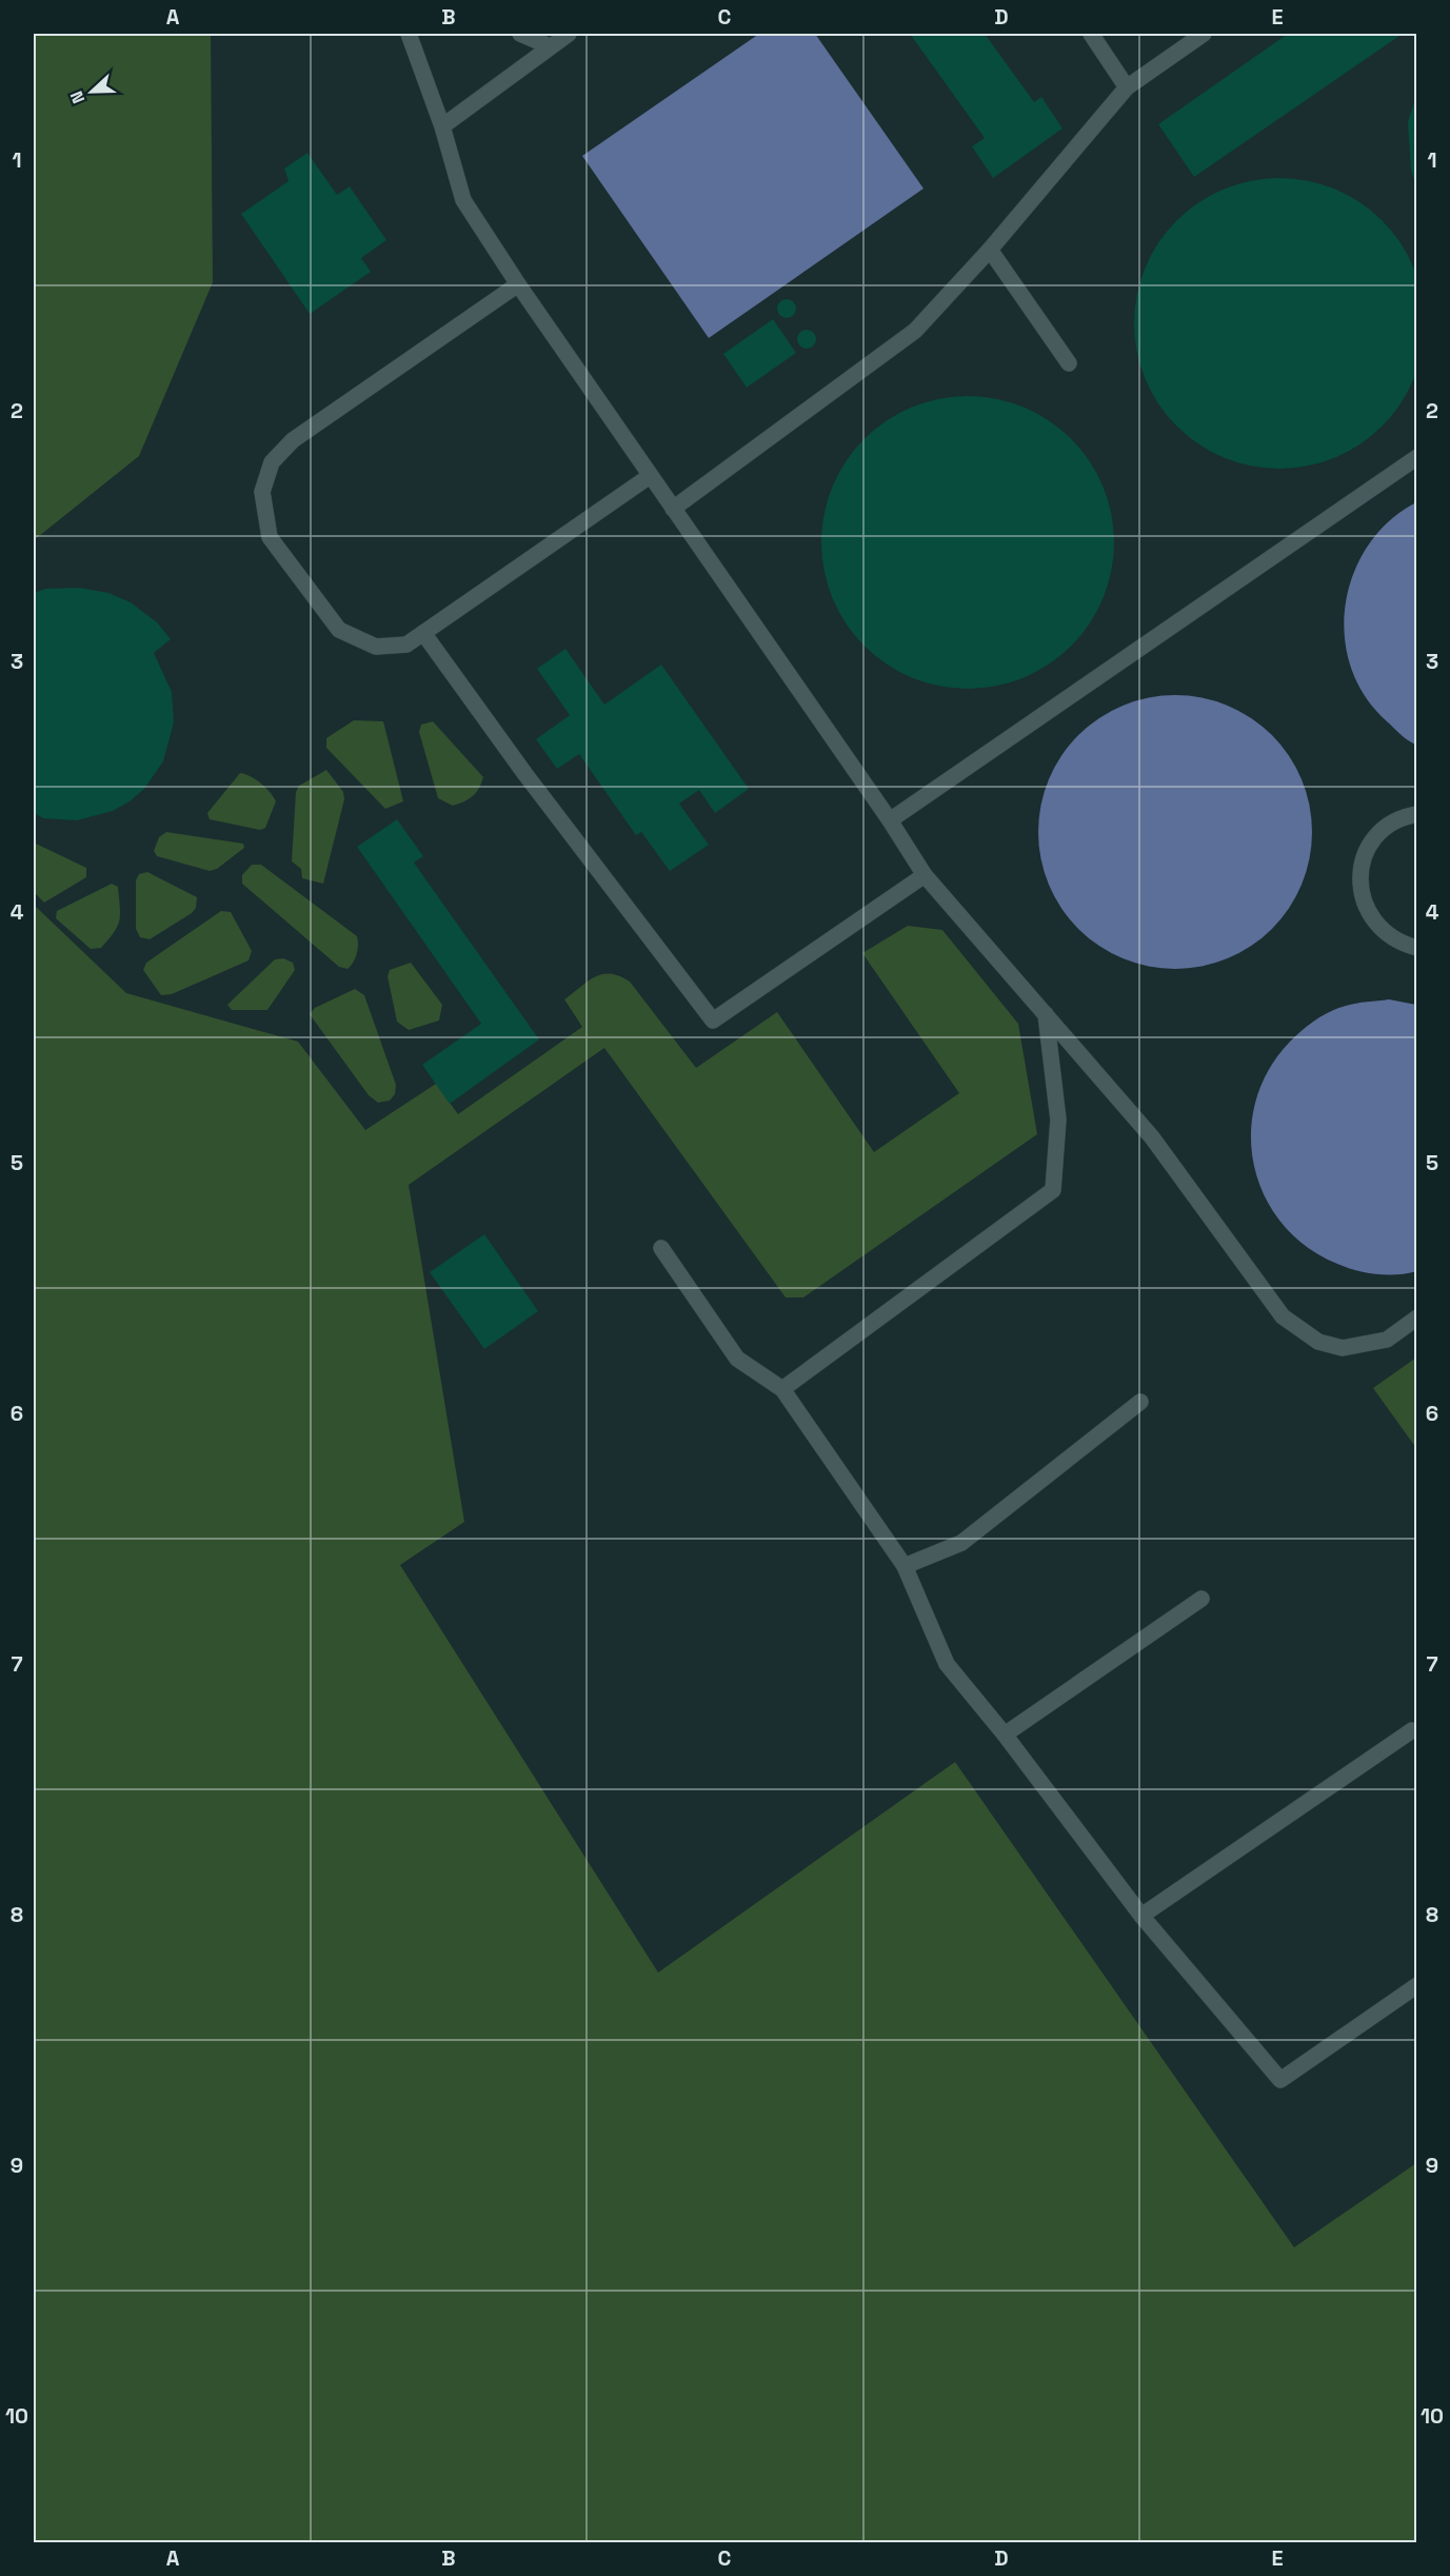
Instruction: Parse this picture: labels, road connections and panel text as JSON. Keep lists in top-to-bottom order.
{
  "north": "left",
  "grid": {
    "columns": [
      "A",
      "B",
      "C",
      "D",
      "E"
    ],
    "rows": [
      "1",
      "2",
      "3",
      "4",
      "5",
      "6",
      "7",
      "8",
      "9",
      "10"
    ]
  }
}
